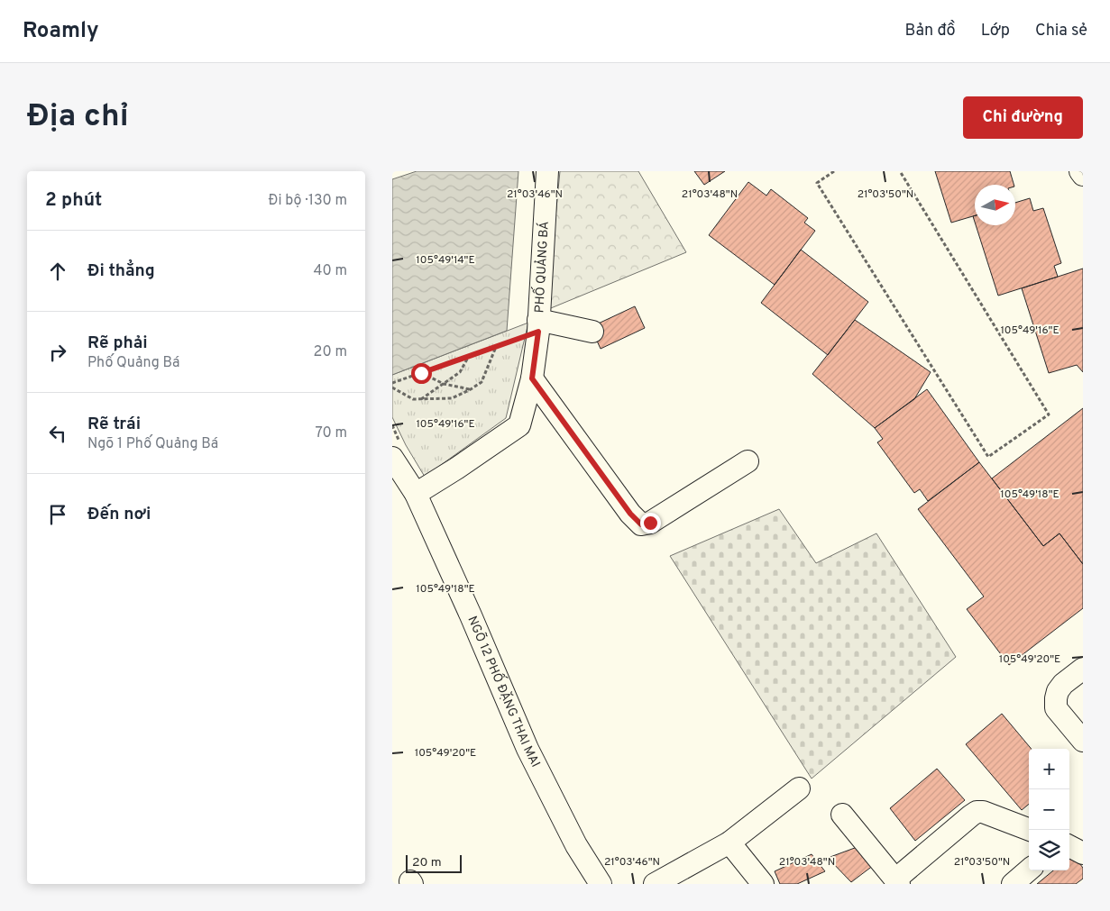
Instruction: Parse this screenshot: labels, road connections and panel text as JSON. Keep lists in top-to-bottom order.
{
  "streets": {
    "street": ["PHỐ QUẢNG BÁ", "NGÕ 12 PHỐ ĐẶNG THAI MAI"]
  },
  "crossings": [
    ["PHỐ QUẢNG BÁ", "NGÕ 12 PHỐ ĐẶNG THAI MAI"]
  ],
  "scale_bar": "20 m",
  "north": "right",
  "page": {
    "header": "Roamly",
    "nav": ["Bản đồ", "Lớp", "Chia sẻ"],
    "buttons": "Chỉ đường",
    "title": "Địa chỉ",
    "heading": ["2 phút", "Đi bộ · 130 m"],
    "list": [
      ["Đi thẳng", "40 m"],
      ["Rẽ phải", "Phố Quảng Bá", "20 m"],
      ["Rẽ trái", "Ngõ 1 Phố Quảng Bá", "70 m"],
      "Đến nơi"
    ],
    "map_buttons": ["+", "−"],
    "scale": "20 m"
  },
  "coordinates": [
    "21°03'46\"N",
    "21°03'48\"N",
    "21°03'50\"N",
    "105°49'14\"E",
    "105°49'16\"E",
    "105°49'18\"E",
    "105°49'20\"E"
  ]
}
